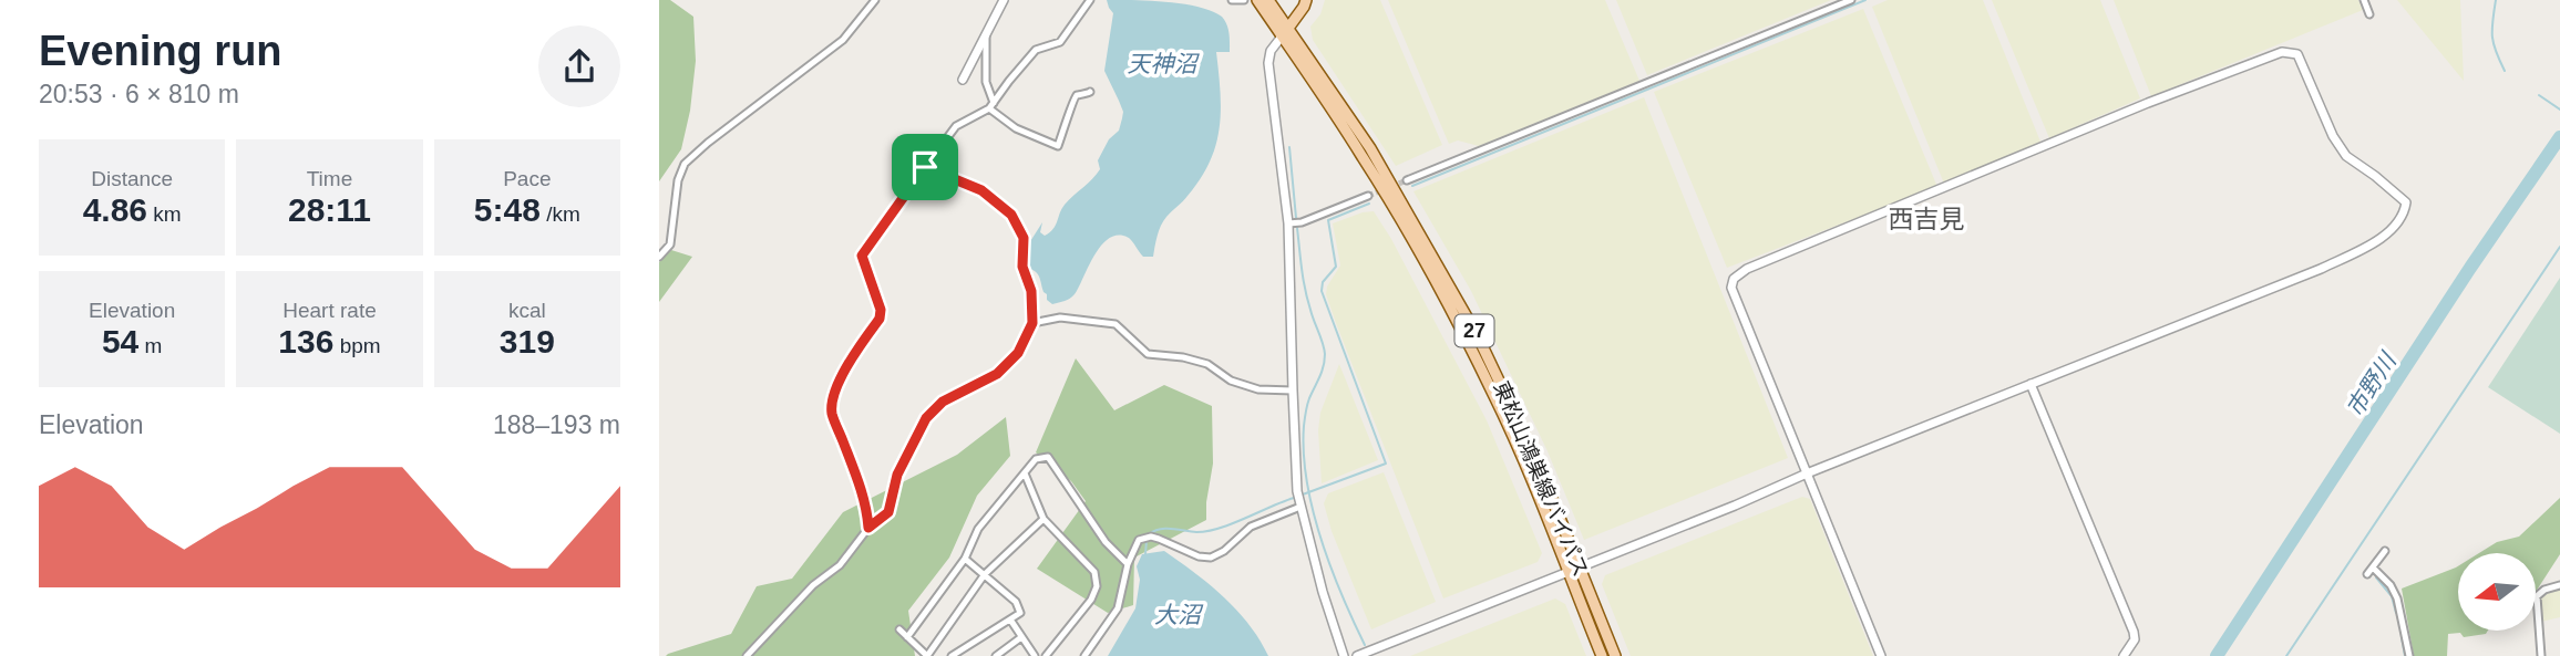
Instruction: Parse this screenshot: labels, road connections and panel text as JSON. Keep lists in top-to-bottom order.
{
  "streets": {
    "main road": ["27", "東松山鴻巣線バイパス"]
  },
  "crossings": [
    ["27", "東松山鴻巣線バイパス"]
  ],
  "districts": ["西吉見"],
  "water": ["天神沼", "市野川", "大沼"],
  "north": "left",
  "page": {
    "heading": ["Evening run", "20:53 · 6 × 810 m"],
    "stats": [
      ["Distance", "4.86 km"],
      ["Time", "28:11"],
      ["Pace", "5:48 /km"],
      ["Elevation", "54 m"],
      ["Heart rate", "136 bpm"],
      ["kcal", "319"]
    ],
    "chart": ["Elevation", "188–193 m"]
  }
}
